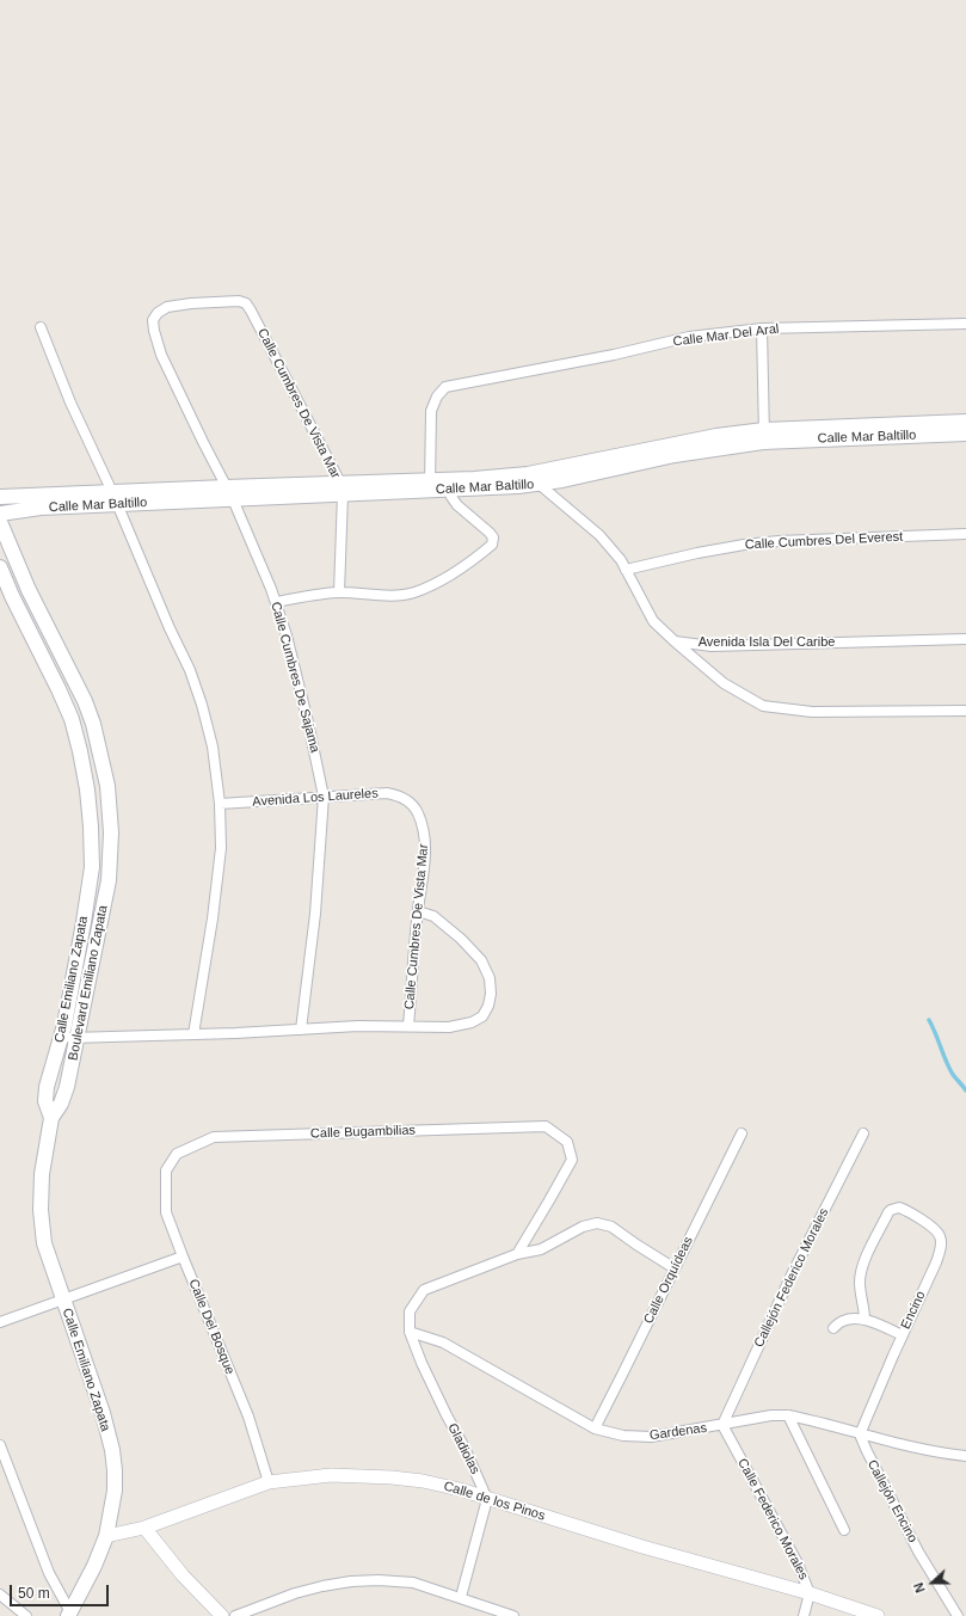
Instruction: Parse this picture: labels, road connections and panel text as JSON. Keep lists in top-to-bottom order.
{
  "streets": {
    "main road": ["Calle Mar Baltillo", "Calle Emiliano Zapata", "Boulevard Emiliano Zapata"],
    "street": [
      "Calle Mar Del Aral",
      "Calle Cumbres De Vista Mar",
      "Calle Cumbres Del Everest",
      "Avenida Isla Del Caribe",
      "Calle Cumbres De Sajama",
      "Avenida Los Laureles",
      "Calle Bugambilias",
      "Callejón Federico Morales",
      "Calle Orquídeas",
      "Encino",
      "Calle Del Bosque",
      "Gardenas",
      "Gladiolas",
      "Calle de los Pinos",
      "Callejón Encino",
      "Calle Federico Morales"
    ]
  },
  "crossings": [
    ["Calle Mar Del Aral", "Calle Mar Baltillo"],
    ["Calle Cumbres De Vista Mar", "Calle Mar Baltillo"],
    ["Calle Cumbres De Vista Mar", "Calle Cumbres De Sajama"],
    ["Calle Cumbres De Vista Mar", "Avenida Los Laureles"],
    ["Calle Mar Baltillo", "Calle Cumbres De Sajama"],
    ["Calle Cumbres De Sajama", "Avenida Los Laureles"],
    ["Calle Emiliano Zapata", "Boulevard Emiliano Zapata"],
    ["Calle Emiliano Zapata", "Calle de los Pinos"],
    ["Calle Bugambilias", "Calle Del Bosque"],
    ["Callejón Federico Morales", "Gardenas"],
    ["Callejón Federico Morales", "Calle Federico Morales"],
    ["Calle Orquídeas", "Gardenas"],
    ["Encino", "Gardenas"],
    ["Encino", "Callejón Encino"],
    ["Calle Del Bosque", "Calle de los Pinos"],
    ["Gardenas", "Gladiolas"],
    ["Gardenas", "Callejón Encino"],
    ["Gardenas", "Calle Federico Morales"],
    ["Gladiolas", "Calle de los Pinos"],
    ["Calle de los Pinos", "Calle Federico Morales"]
  ],
  "scale_bar": "50 m",
  "north": "left"
}
